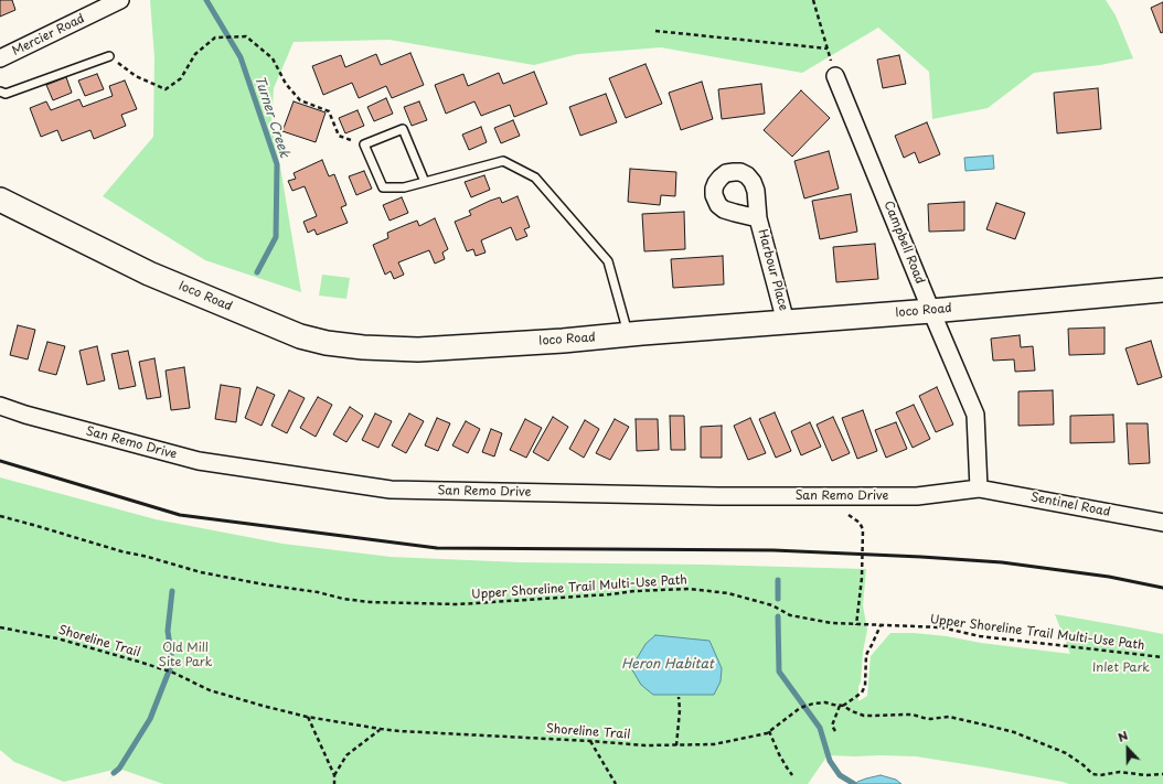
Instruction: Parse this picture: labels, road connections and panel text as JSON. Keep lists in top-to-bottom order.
{
  "streets": {
    "main road": ["Ioco Road"],
    "street": [
      "Mercier Road",
      "Campbell Road",
      "Harbour Place",
      "San Remo Drive",
      "Sentinel Road"
    ],
    "path": ["Upper Shoreline Trail Multi-Use Path", "Shoreline Trail"]
  },
  "crossings": [
    ["Campbell Road", "Ioco Road"],
    ["Campbell Road", "San Remo Drive"],
    ["Campbell Road", "Sentinel Road"],
    ["Harbour Place", "Ioco Road"],
    ["San Remo Drive", "Sentinel Road"]
  ],
  "water": ["Turner Creek", "Heron Habitat"],
  "parks": ["Old Mill Site Park", "Inlet Park"],
  "north": "top"
}
